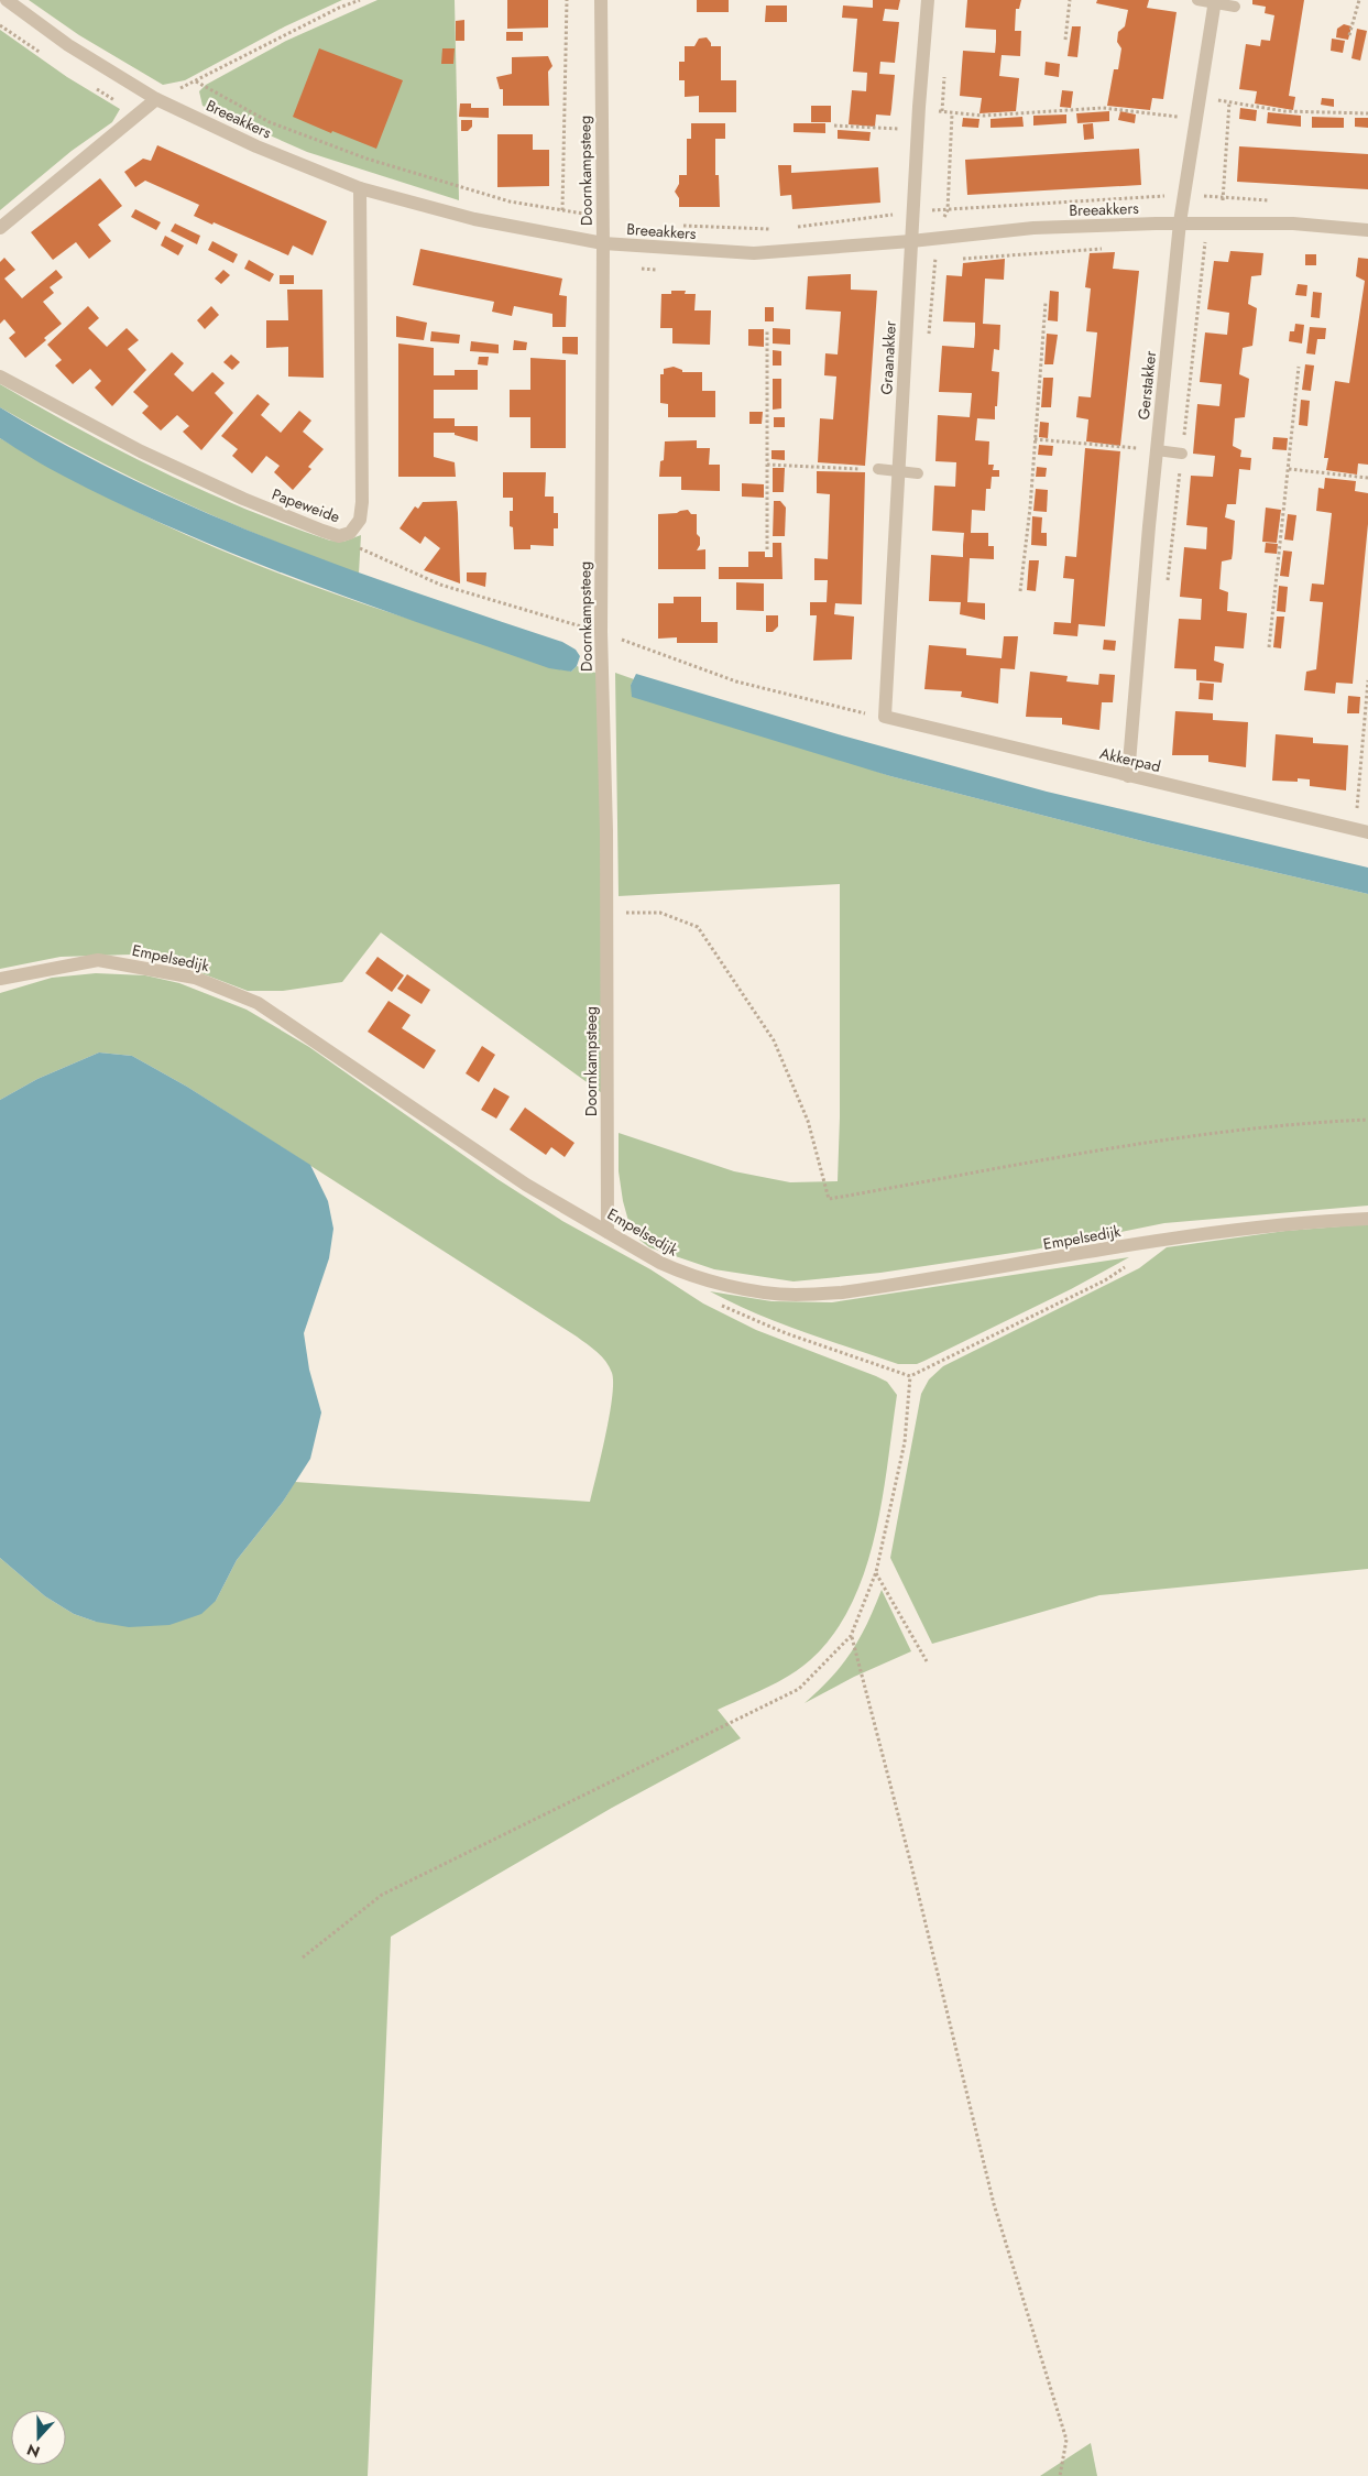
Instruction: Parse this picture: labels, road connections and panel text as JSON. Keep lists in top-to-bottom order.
{
  "streets": {
    "street": [
      "Breeakkers",
      "Doornkampsteeg",
      "Graanakker",
      "Gerstakker",
      "Papeweide",
      "Akkerpad",
      "Empelsedijk"
    ]
  },
  "crossings": [
    ["Breeakkers", "Doornkampsteeg"],
    ["Breeakkers", "Graanakker"],
    ["Breeakkers", "Gerstakker"],
    ["Breeakkers", "Papeweide"],
    ["Doornkampsteeg", "Empelsedijk"],
    ["Graanakker", "Akkerpad"],
    ["Gerstakker", "Akkerpad"]
  ],
  "north": "bottom"
}
